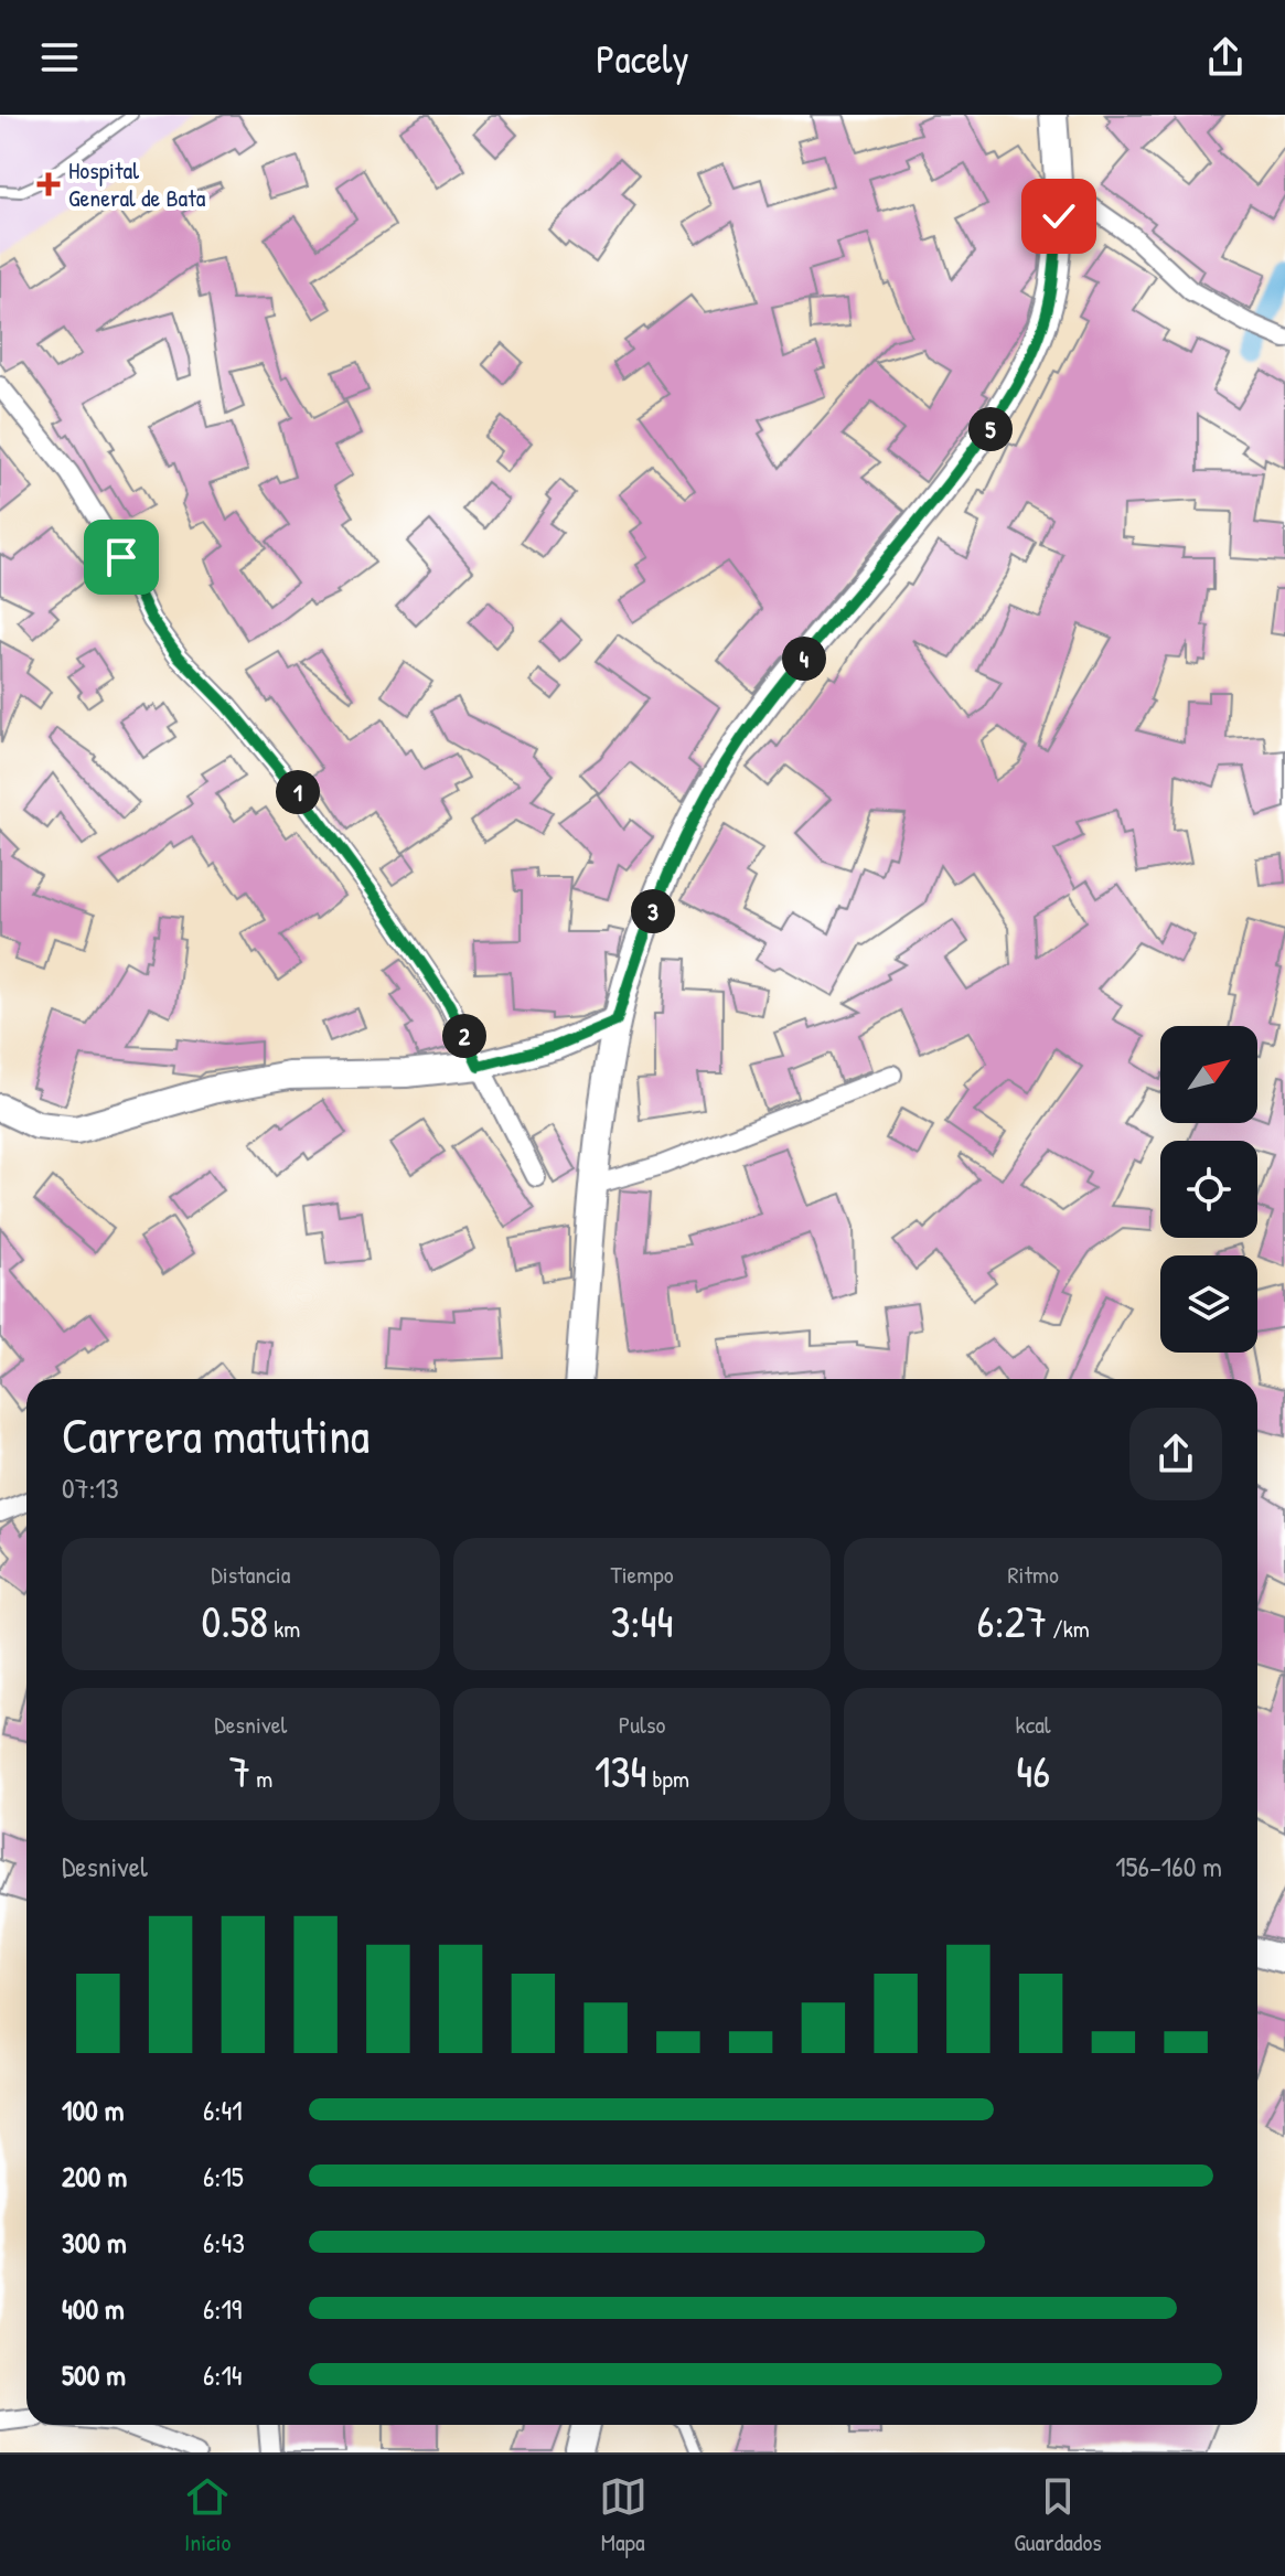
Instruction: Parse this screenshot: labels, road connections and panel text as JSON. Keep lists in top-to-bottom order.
{
  "places": {
    "health": ["Hospital General de Bata"]
  },
  "north": "top right",
  "page": {
    "header": "Pacely",
    "pins": [
      "5",
      "4",
      "1",
      "3",
      "2"
    ],
    "heading": ["Carrera matutina", "07:13"],
    "stats": [
      ["Distancia", "0.58 km"],
      ["Tiempo", "3:44"],
      ["Ritmo", "6:27 /km"],
      ["Desnivel", "7 m"],
      ["Pulso", "134 bpm"],
      ["kcal", "46"]
    ],
    "chart": ["Desnivel", "156–160 m"],
    "list": [
      {
        "name": "100 m",
        "note": "6:41"
      },
      {
        "name": "200 m",
        "note": "6:15"
      },
      {
        "name": "300 m",
        "note": "6:43"
      },
      {
        "name": "400 m",
        "note": "6:19"
      },
      {
        "name": "500 m",
        "note": "6:14"
      }
    ],
    "tabs": ["Inicio", "Mapa", "Guardados"]
  }
}
